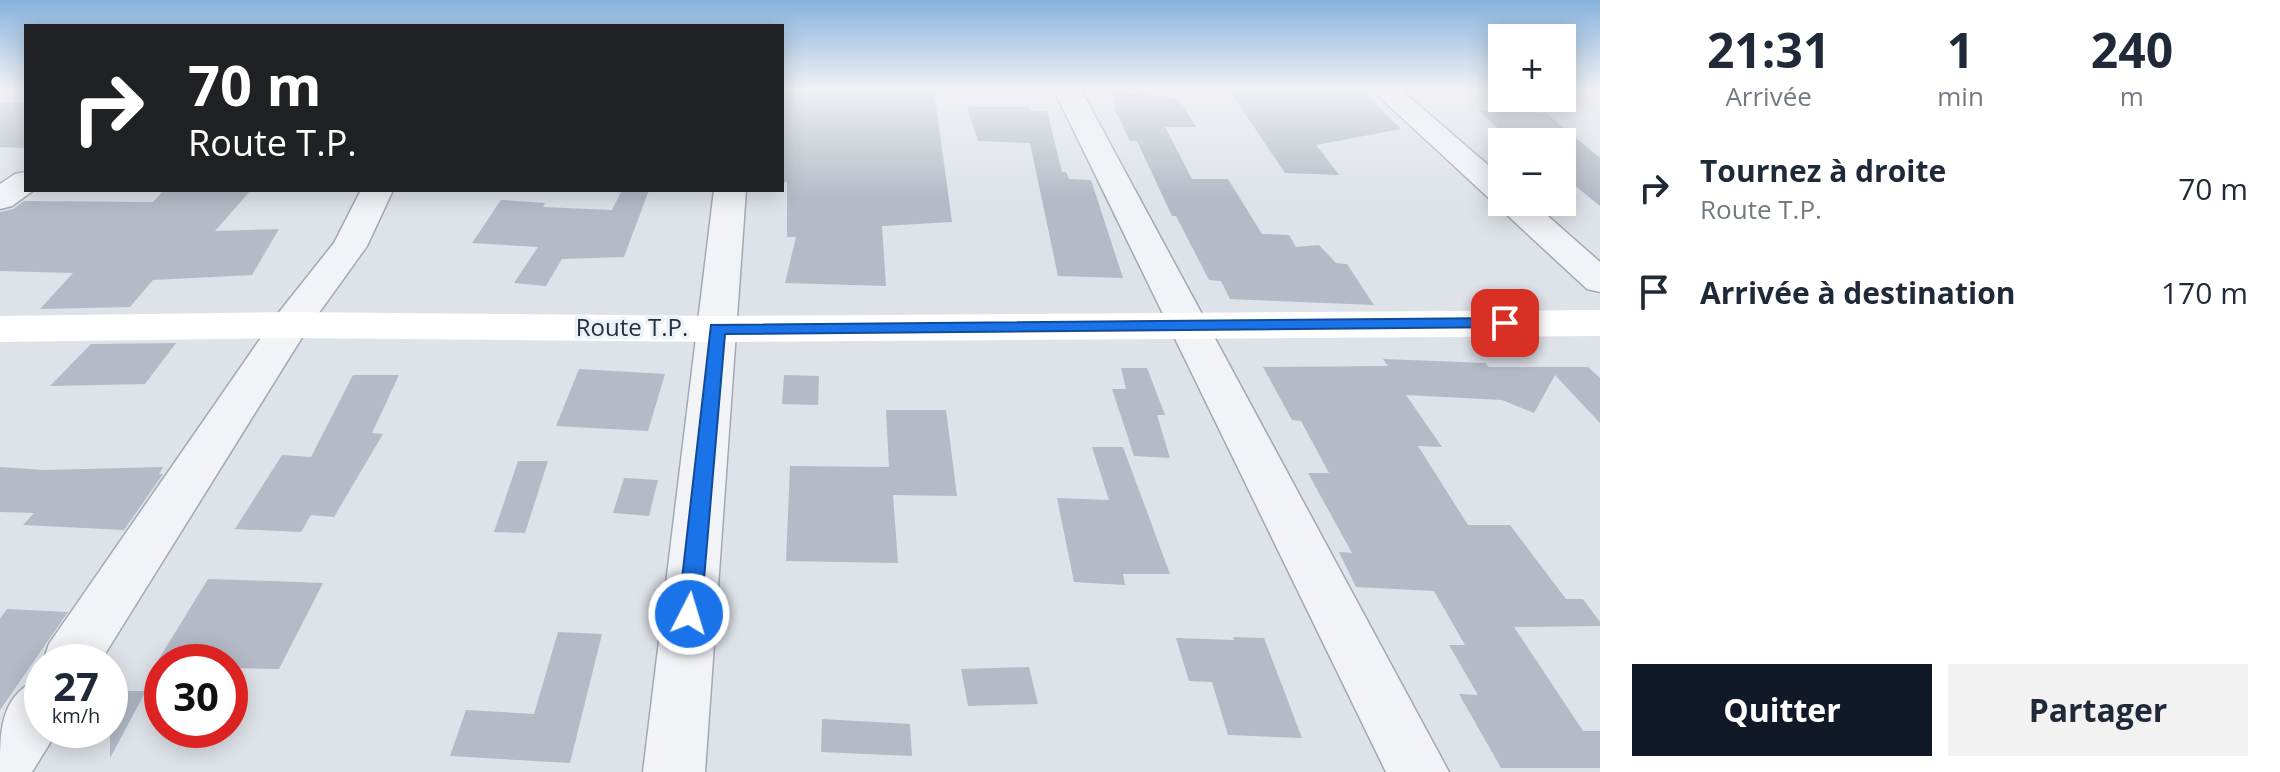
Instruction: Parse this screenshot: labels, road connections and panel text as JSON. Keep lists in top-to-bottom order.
{
  "streets": {
    "street": ["Route T.P."]
  },
  "page": {
    "eta": [
      "21:31",
      "Arrivée",
      "1",
      "min",
      "240",
      "m"
    ],
    "map_buttons": ["+", "−"],
    "turn": ["70 m", "Route T.P."],
    "list": [
      {
        "name": "Tournez à droite",
        "note": "Route T.P.",
        "value": "70 m"
      },
      {
        "name": "Arrivée à destination",
        "value": "170 m"
      }
    ],
    "speed": "27 km/h",
    "limit": "30",
    "buttons": ["Quitter", "Partager"]
  }
}
